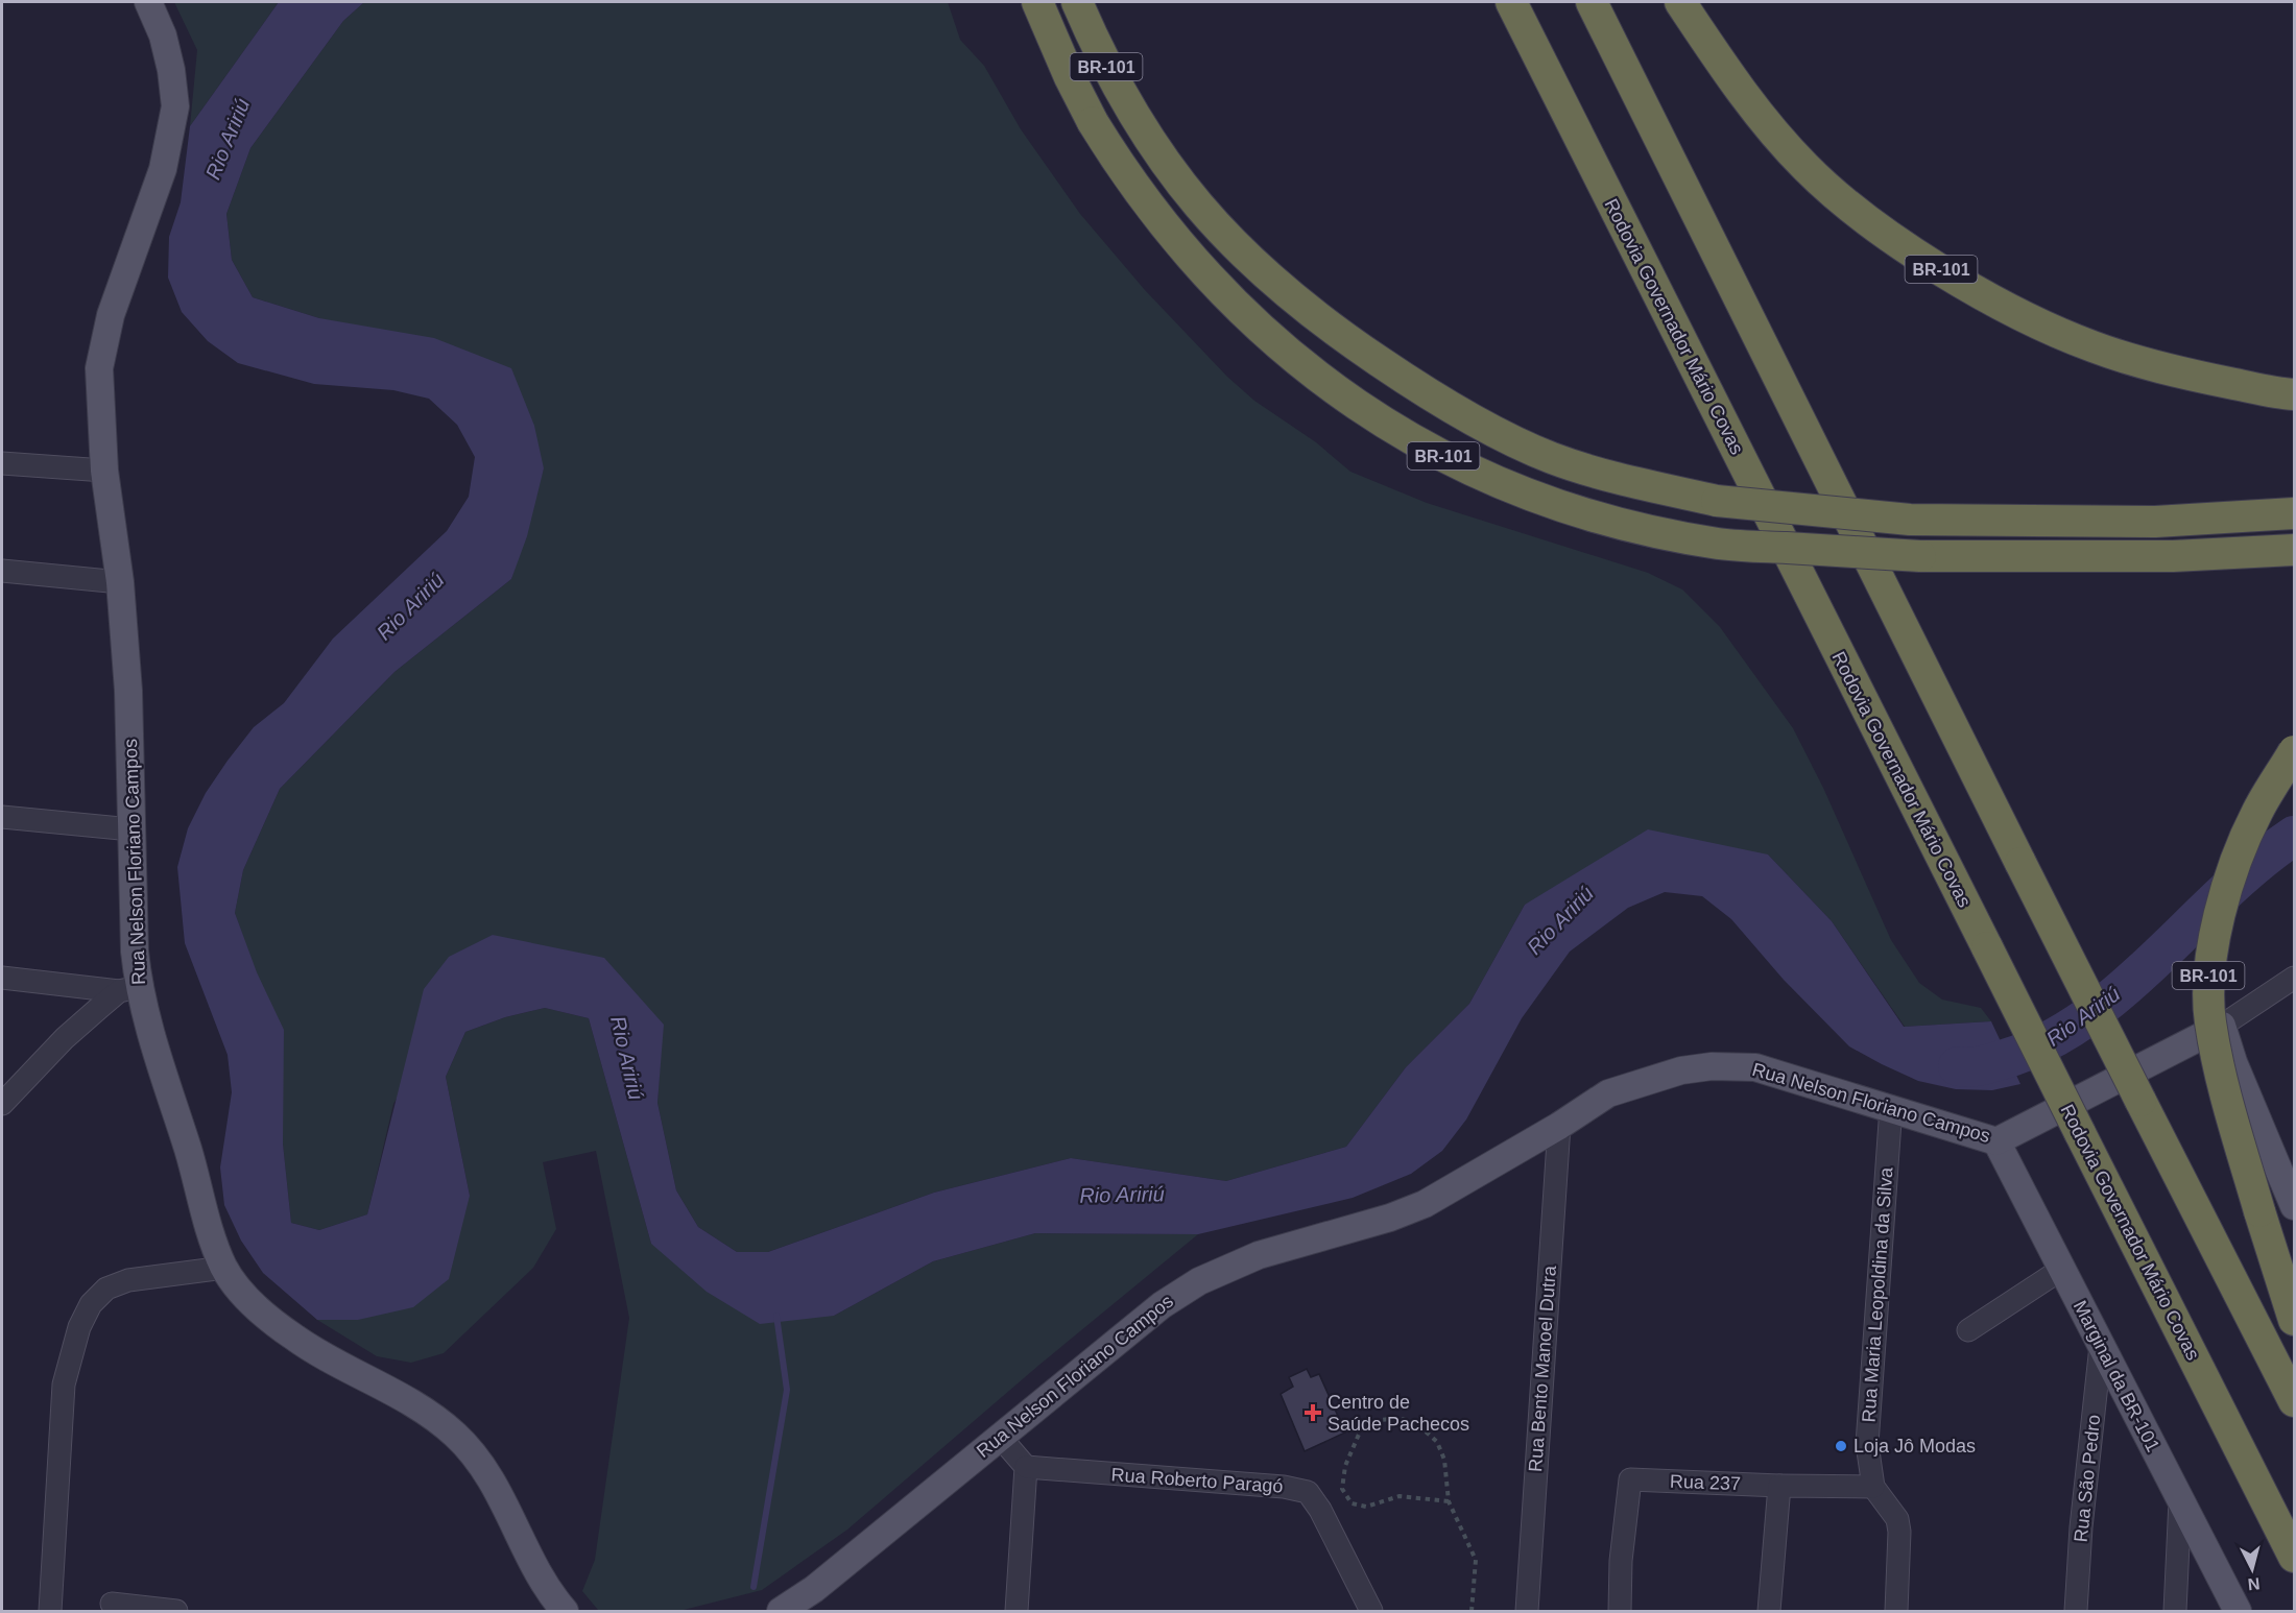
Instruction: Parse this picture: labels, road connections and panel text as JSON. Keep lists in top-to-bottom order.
{
  "streets": {
    "highway": ["BR-101", "Rodovia Governador Mário Covas"],
    "main road": ["Rua Nelson Floriano Campos", "Marginal da BR-101"],
    "street": [
      "Rua Maria Leopoldina da Silva",
      "Rua Bento Manoel Dutra",
      "Rua São Pedro",
      "Rua Roberto Paragó",
      "Rua 237"
    ]
  },
  "crossings": [
    ["Rua Nelson Floriano Campos", "Rua Maria Leopoldina da Silva"],
    ["Rua Nelson Floriano Campos", "Rua Bento Manoel Dutra"],
    ["Rua Nelson Floriano Campos", "Marginal da BR-101"],
    ["Marginal da BR-101", "Rua São Pedro"]
  ],
  "water": ["Rio Aririú"],
  "places": {
    "health": ["Centro de Saúde Pachecos"],
    "other": ["Loja Jô Modas"]
  },
  "north": "bottom"
}
